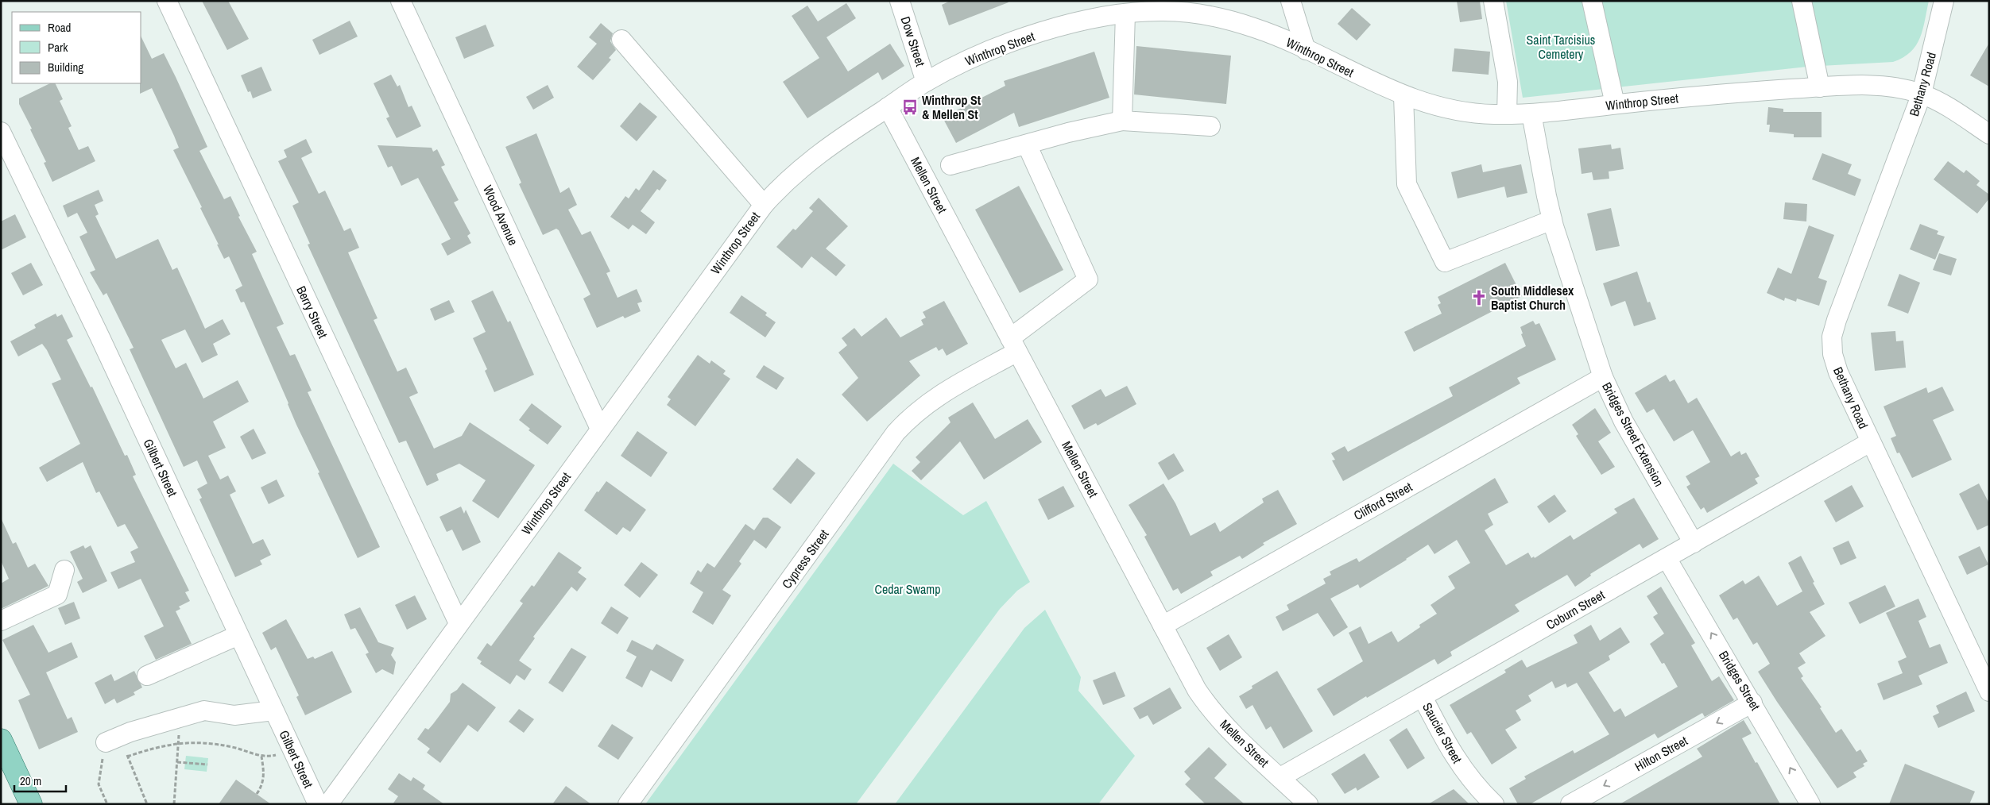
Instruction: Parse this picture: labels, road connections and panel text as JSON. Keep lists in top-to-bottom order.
{
  "streets": {
    "street": [
      "Dow Street",
      "Winthrop Street",
      "Bethany Road",
      "Mellen Street",
      "Wood Avenue",
      "Berry Street",
      "Bridges Street Extension",
      "Gilbert Street",
      "Clifford Street",
      "Cypress Street",
      "Coburn Street",
      "Bridges Street",
      "Saucier Street",
      "Hilton Street"
    ]
  },
  "crossings": [
    ["Dow Street", "Winthrop Street"],
    ["Winthrop Street", "Bethany Road"],
    ["Winthrop Street", "Mellen Street"],
    ["Winthrop Street", "Wood Avenue"],
    ["Winthrop Street", "Berry Street"],
    ["Winthrop Street", "Bridges Street Extension"],
    ["Bethany Road", "Coburn Street"],
    ["Mellen Street", "Clifford Street"],
    ["Mellen Street", "Cypress Street"],
    ["Mellen Street", "Coburn Street"],
    ["Bridges Street Extension", "Clifford Street"],
    ["Bridges Street Extension", "Coburn Street"],
    ["Coburn Street", "Bridges Street"],
    ["Coburn Street", "Saucier Street"],
    ["Bridges Street", "Hilton Street"]
  ],
  "one_way": ["Bridges Street", "Hilton Street"],
  "parks": ["Saint Tarcisius Cemetery", "Cedar Swamp"],
  "places": {
    "bus stop": ["Winthrop St & Mellen St"],
    "church": ["South Middlesex Baptist Church"]
  },
  "legend": ["Road", "Park", "Building"],
  "scale_bar": "20 m"
}
